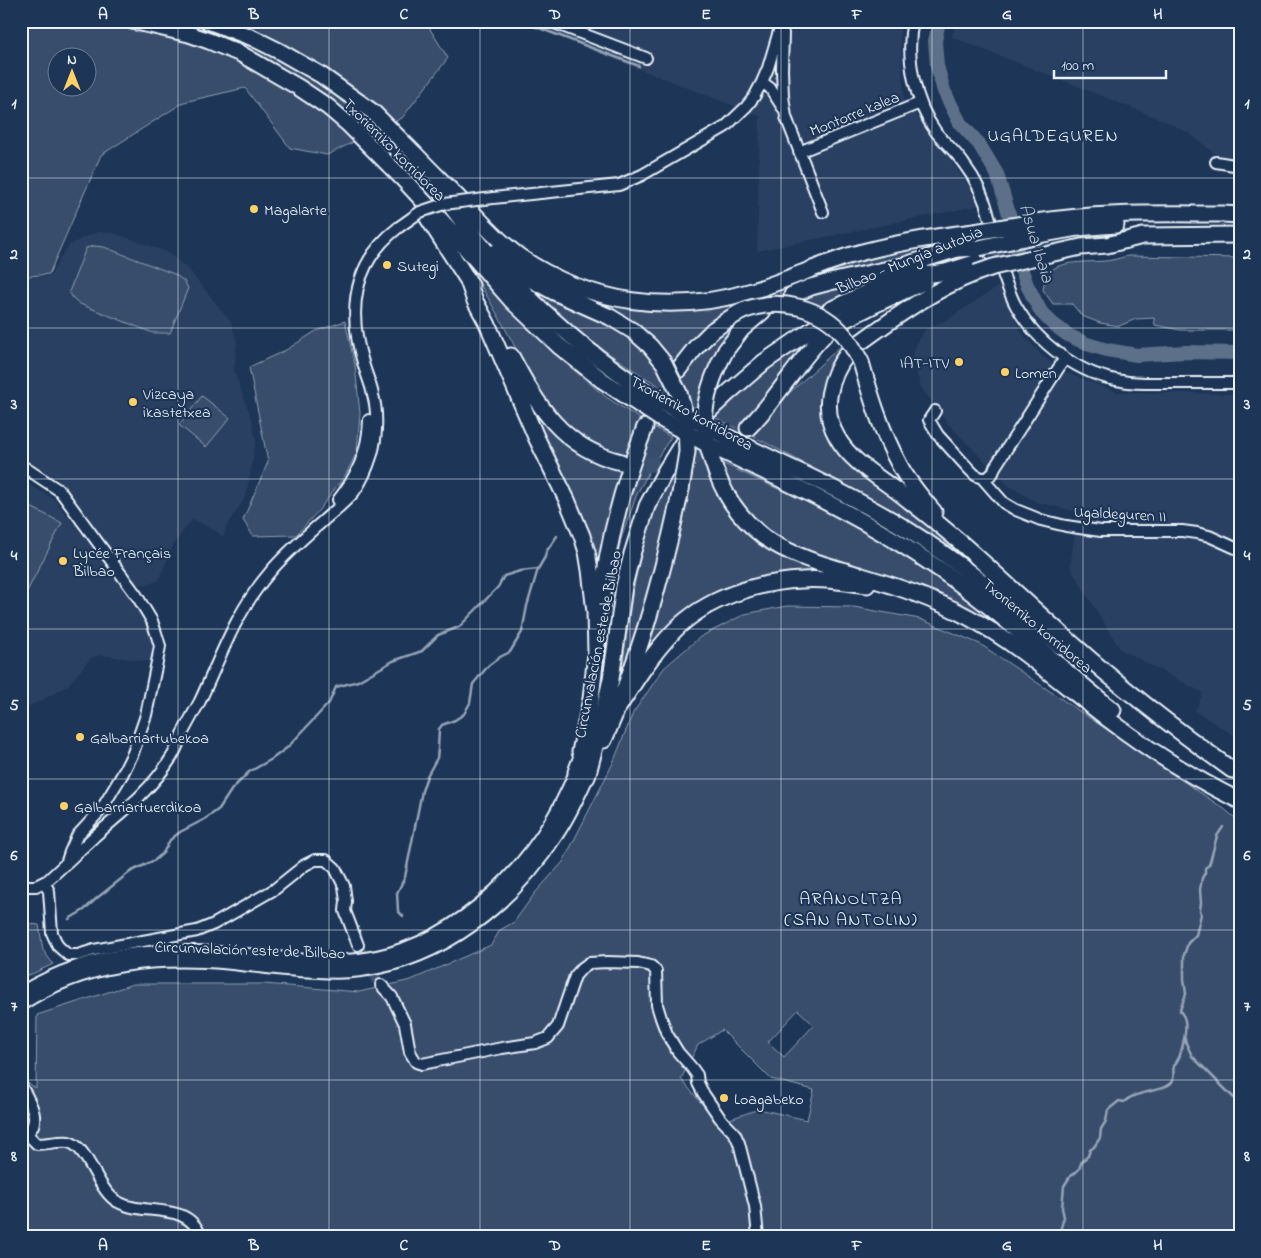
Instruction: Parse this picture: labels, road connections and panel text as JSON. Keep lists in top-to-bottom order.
{
  "streets": {
    "highway": ["Txorierriko korridorea", "Bilbao - Mungia autobia", "Circunvalación este de Bilbao"],
    "street": ["Montorre kalea", "Ugaldeguren II"]
  },
  "crossings": [
    ["Bilbao - Mungia autobia", "Circunvalación este de Bilbao"]
  ],
  "districts": ["UGALDEGUREN", "ARANOLTZA (SAN ANTOLIN)"],
  "water": ["Asua Ibaia"],
  "places": [
    "Magalarte",
    "Sutegi",
    "IAT-ITV",
    "Lomen",
    "Vizcaya ikastetxea",
    "Lycée Français Bilbao",
    "Galbarriartubekoa",
    "Galbarriartuerdikoa",
    "Loagabeko"
  ],
  "scale_bar": "100 m",
  "north": "top",
  "grid": {
    "columns": [
      "A",
      "B",
      "C",
      "D",
      "E",
      "F",
      "G",
      "H"
    ],
    "rows": [
      "1",
      "2",
      "3",
      "4",
      "5",
      "6",
      "7",
      "8"
    ]
  }
}
